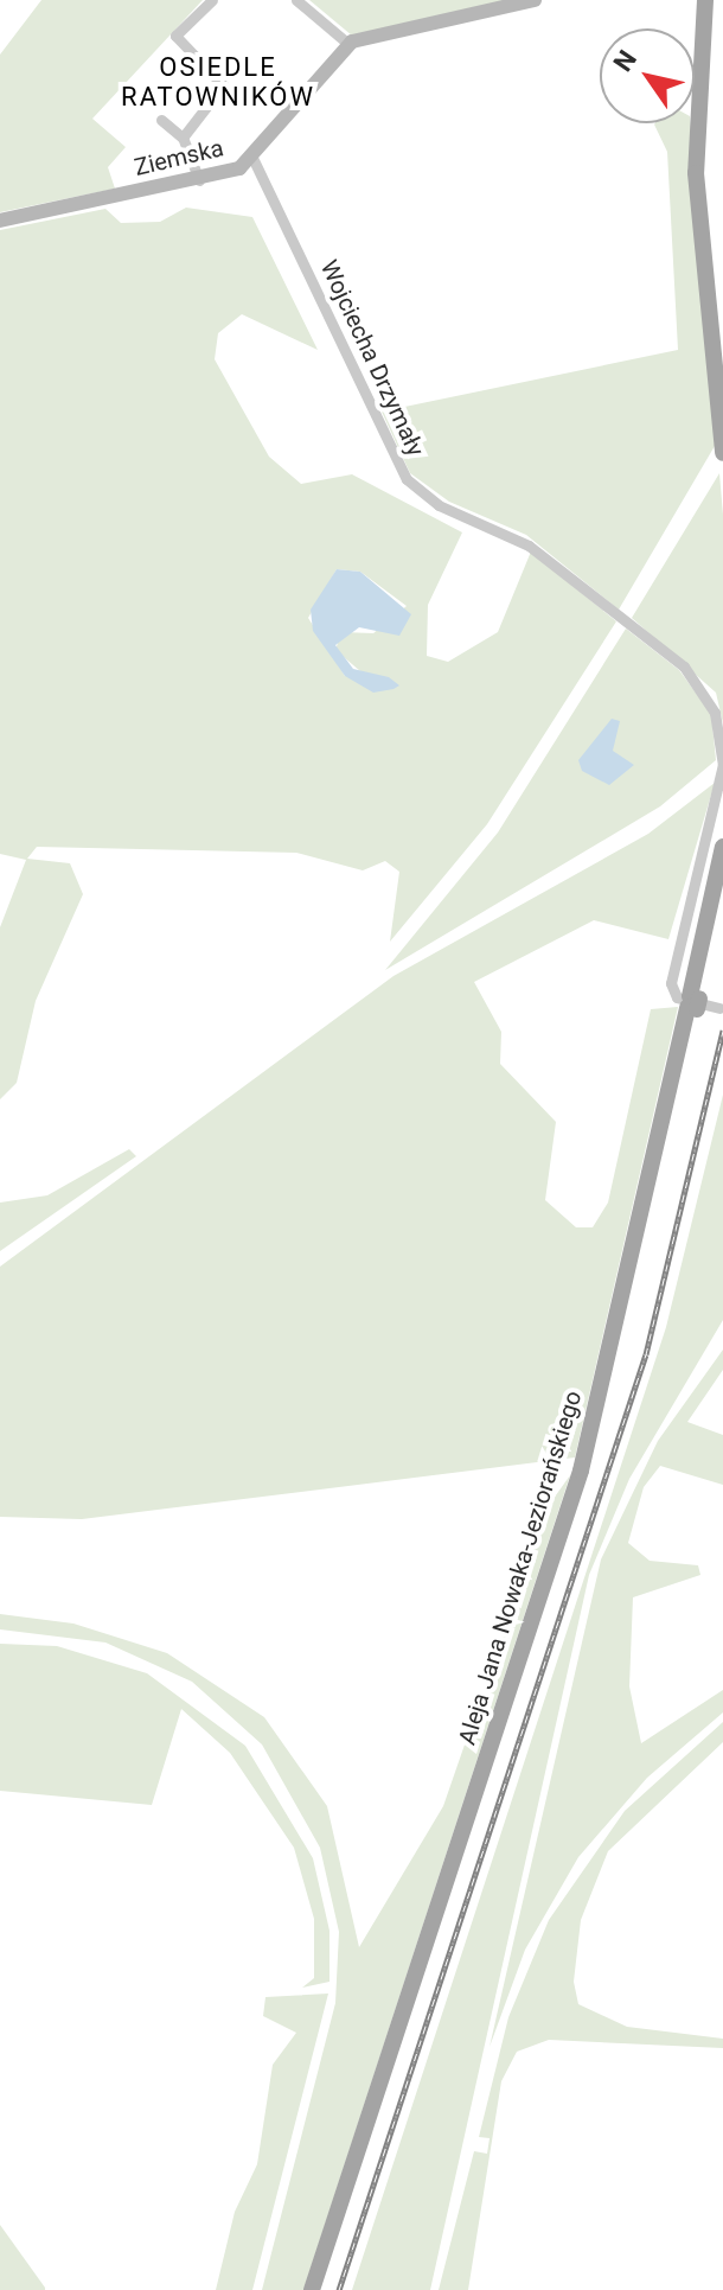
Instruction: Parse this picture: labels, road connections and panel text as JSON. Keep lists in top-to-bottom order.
{
  "streets": {
    "main road": ["Aleja Jana Nowaka-Jeziorańskiego"],
    "street": ["Ziemska", "Wojciecha Drzymały"]
  },
  "crossings": [
    ["Ziemska", "Wojciecha Drzymały"]
  ],
  "districts": ["OSIEDLE RATOWNIKÓW"],
  "north": "top left"
}
